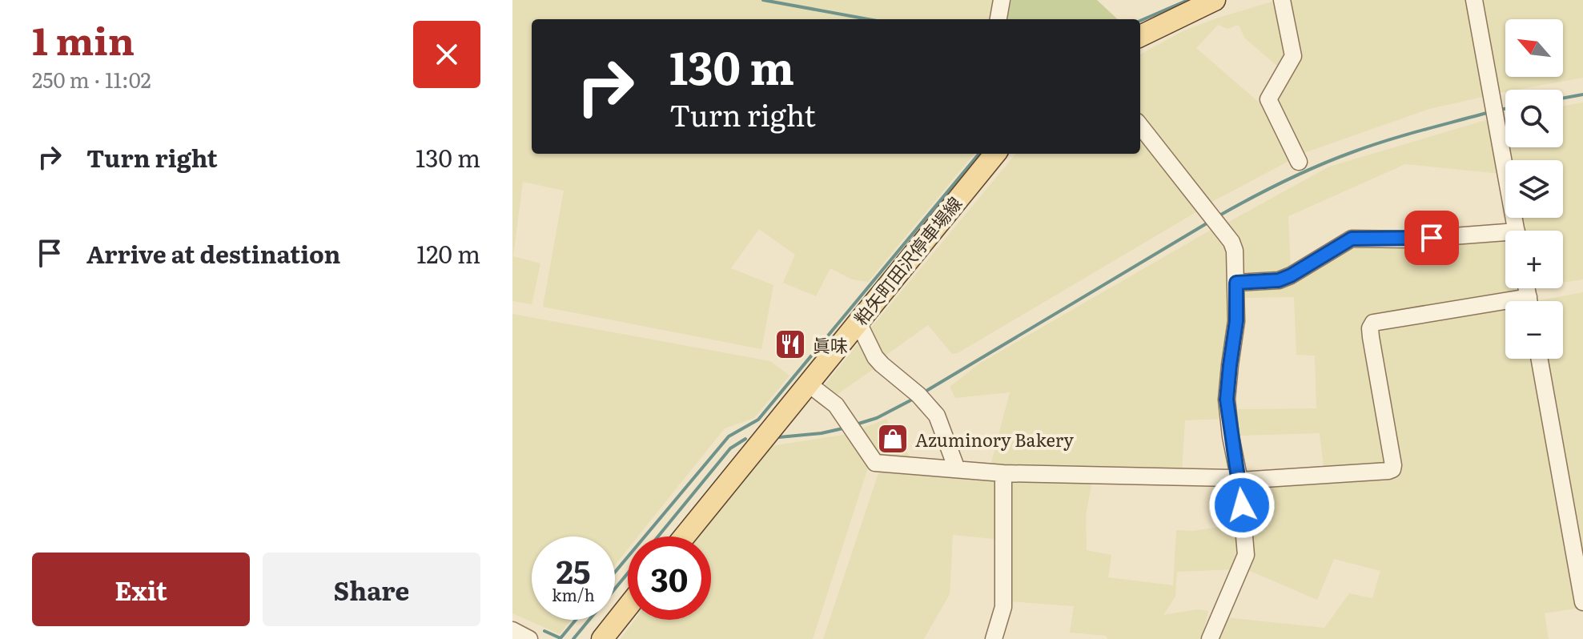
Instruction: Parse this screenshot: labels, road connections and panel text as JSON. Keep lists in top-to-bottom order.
{
  "streets": {
    "main road": ["粕矢町田沢停車場線"]
  },
  "places": {
    "restaurant": ["眞味"],
    "shop": ["Azuminory Bakery"]
  },
  "north": "top left",
  "page": {
    "heading": ["1 min", "250 m · 11:02"],
    "map_buttons": ["+", "−"],
    "turn": ["130 m", "Turn right"],
    "list": [
      {
        "name": "Turn right",
        "value": "130 m"
      },
      {
        "name": "Arrive at destination",
        "value": "120 m"
      }
    ],
    "speed": "25 km/h",
    "limit": "30",
    "buttons": ["Exit", "Share"]
  }
}
